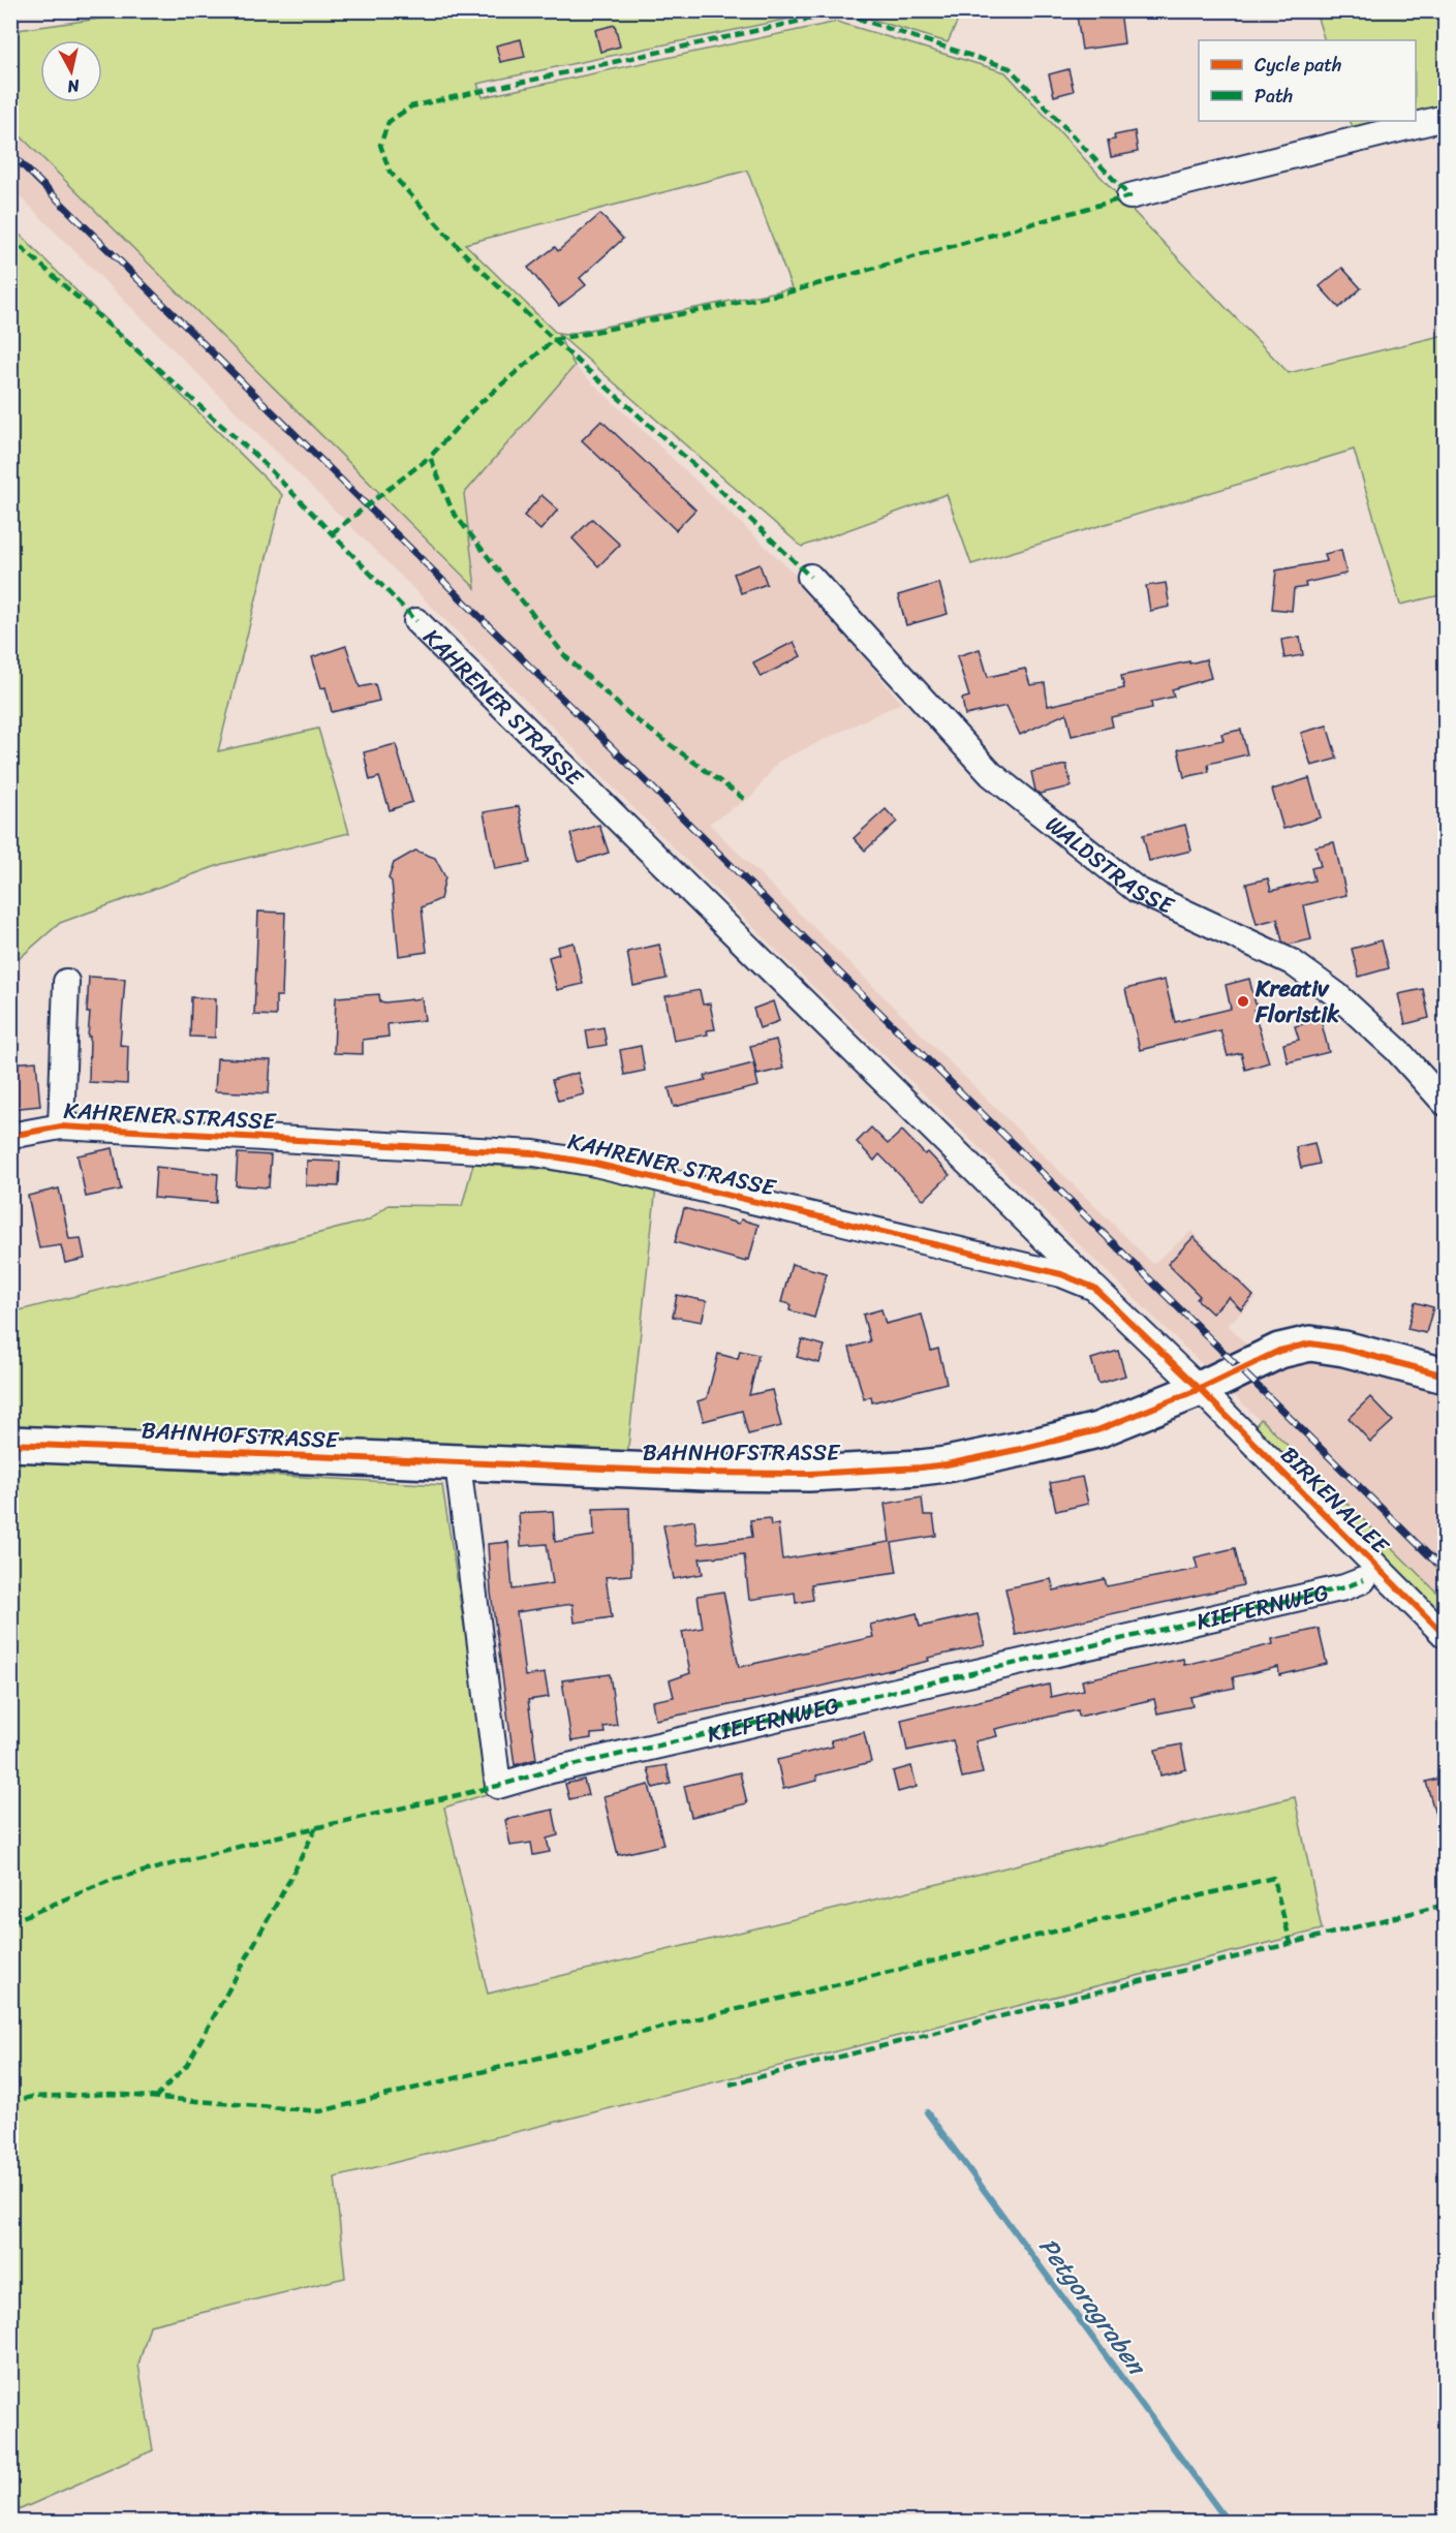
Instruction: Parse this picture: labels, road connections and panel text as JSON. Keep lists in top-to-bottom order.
{
  "streets": {
    "main road": ["BAHNHOFSTRASSE"],
    "street": [
      "KAHRENER STRASSE",
      "WALDSTRASSE",
      "BIRKENALLEE",
      "KIEFERNWEG"
    ]
  },
  "crossings": [
    ["KAHRENER STRASSE", "BAHNHOFSTRASSE"],
    ["KAHRENER STRASSE", "BIRKENALLEE"],
    ["BAHNHOFSTRASSE", "BIRKENALLEE"],
    ["BAHNHOFSTRASSE", "KIEFERNWEG"]
  ],
  "water": ["Petgoragraben"],
  "places": ["Kreativ Floristik"],
  "legend": ["Cycle path", "Path"],
  "north": "bottom"
}
